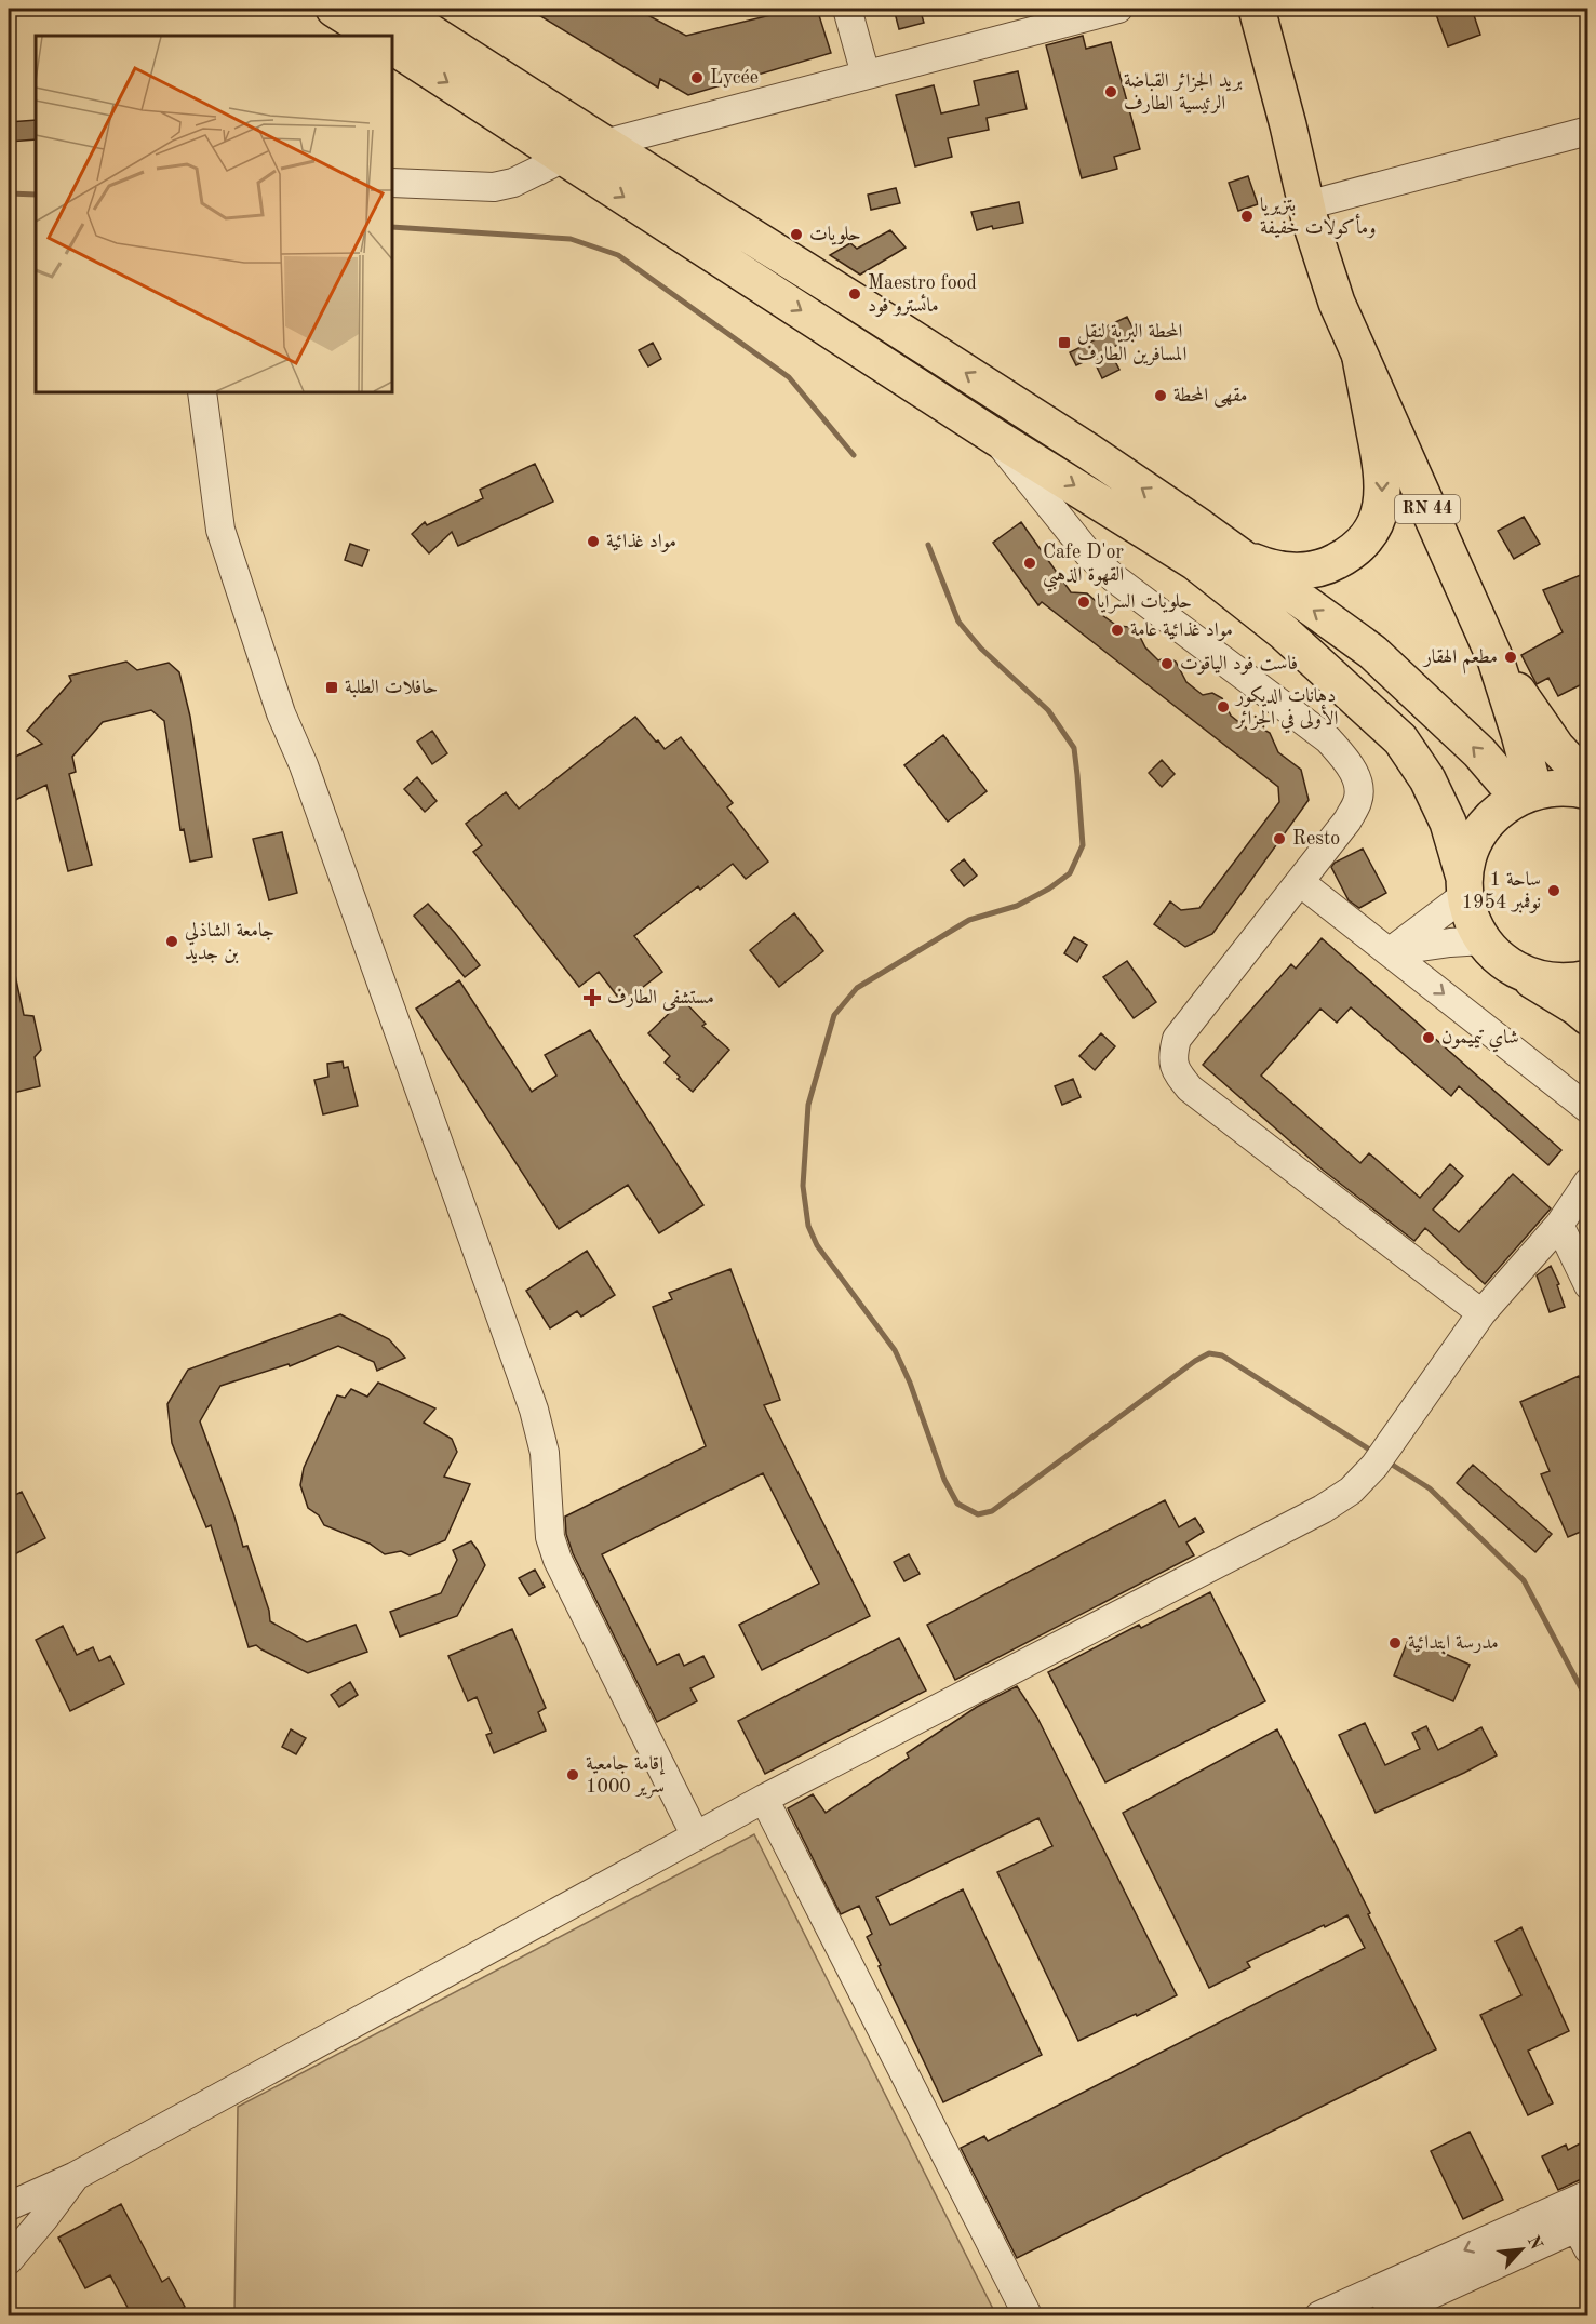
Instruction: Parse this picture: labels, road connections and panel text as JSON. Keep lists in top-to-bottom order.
{
  "streets": {
    "main road": ["RN 44"]
  },
  "places": {
    "other": [
      "Lycée",
      "بريد الجزائر القباضة الرئيسية الطارف",
      "بتزيريا ومأكولات خفيفة",
      "حلويات",
      "Maestro food مائسترو فود",
      "مقهى المحطة",
      "مواد غذائية",
      "Cafe D'or القهوة الذهبي",
      "حلويات السرايا",
      "مواد غذائية عامة",
      "مطعم الهقار",
      "فاست فود الياقوت",
      "دهانات الديكور الأولى في الجزائر",
      "Resto",
      "ساحة 1 نوفمبر 1954",
      "جامعة الشاذلي بن جديد",
      "شاي تيميمون",
      "مدرسة ابتدائية",
      "إقامة جامعية 1000 سرير"
    ],
    "transit": ["المحطة البرية لنقل المسافرين الطارف", "حافلات الطلبة"],
    "health": ["مستشفى الطارف"]
  },
  "north": "top right"
}
